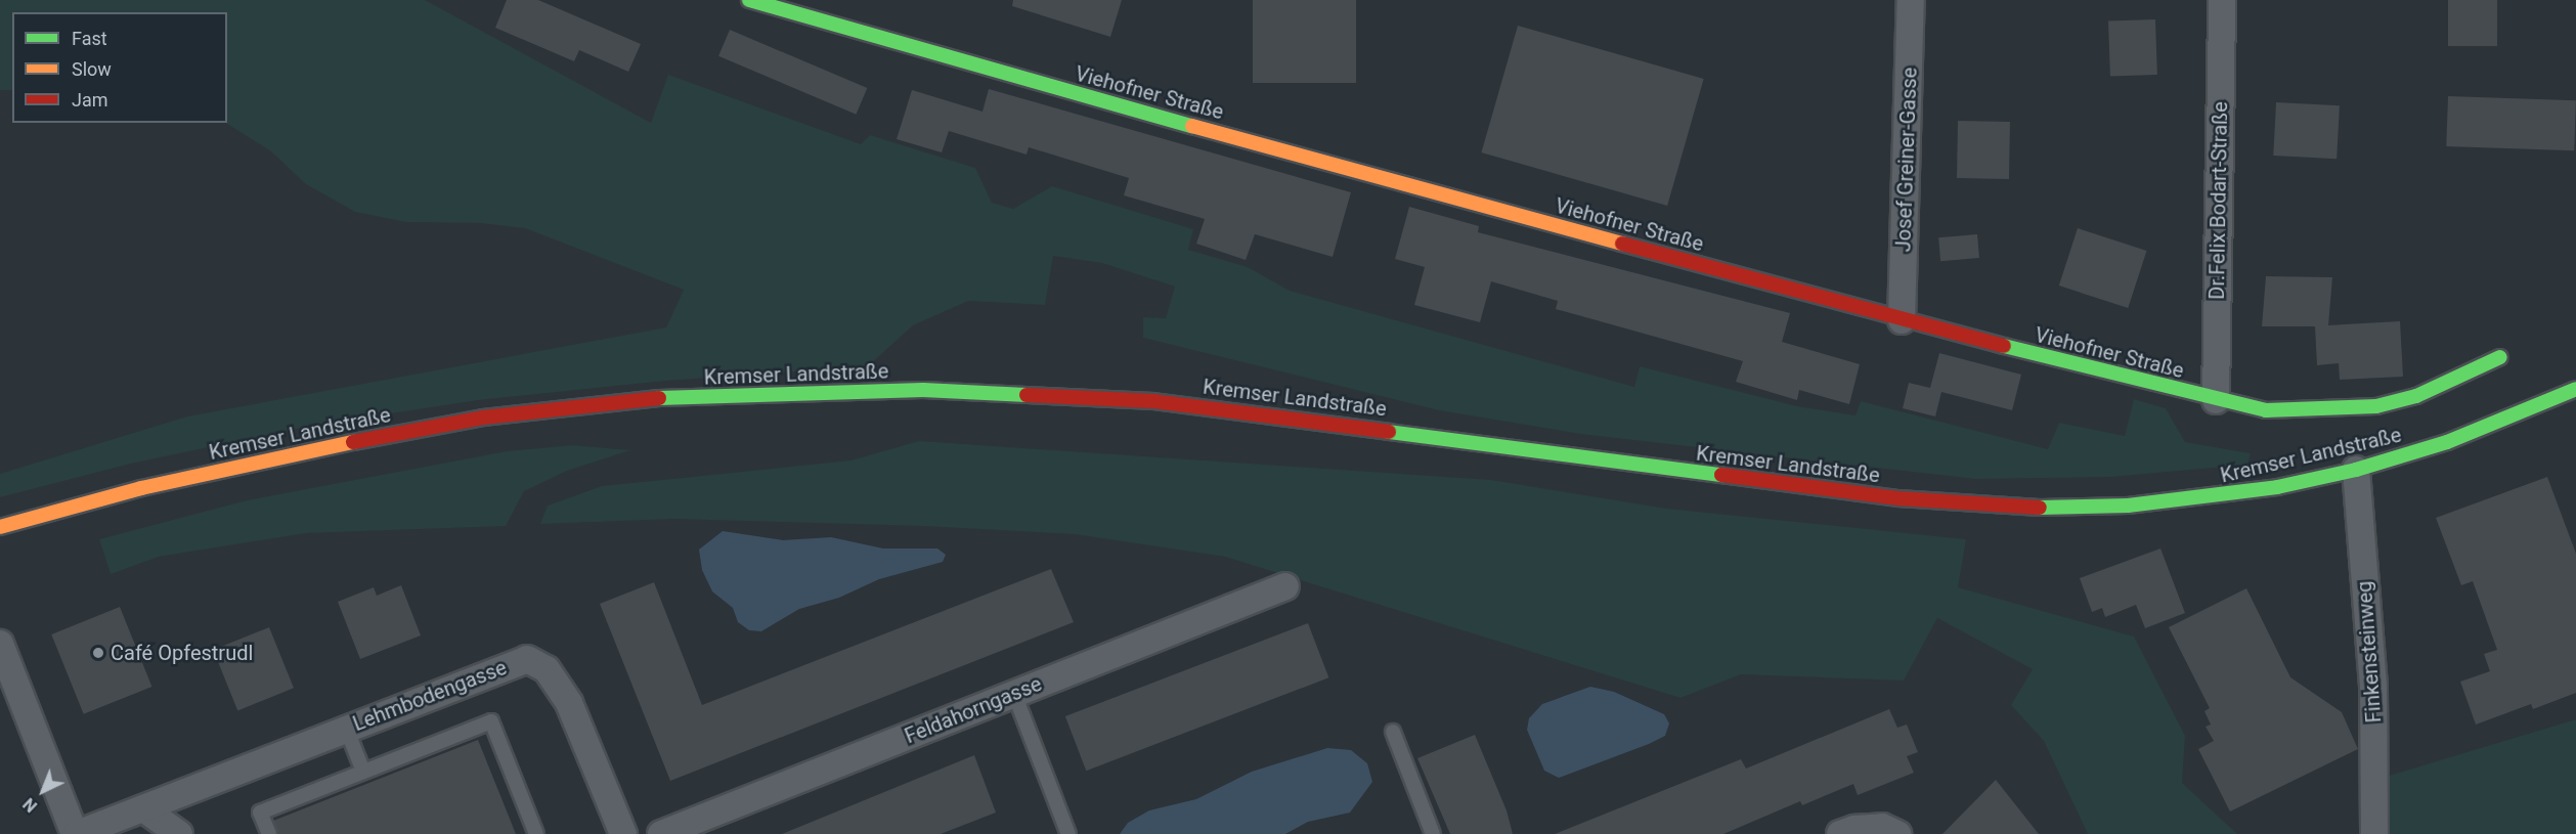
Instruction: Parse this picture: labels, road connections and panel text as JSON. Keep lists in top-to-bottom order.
{
  "streets": {
    "main road": ["Viehofner Straße", "Kremser Landstraße"],
    "street": [
      "Josef Greiner-Gasse",
      "Dr.Felix Bodart-Straße",
      "Finkensteinweg",
      "Lehmbodengasse",
      "Feldahorngasse"
    ]
  },
  "crossings": [
    ["Viehofner Straße", "Josef Greiner-Gasse"],
    ["Viehofner Straße", "Dr.Felix Bodart-Straße"],
    ["Kremser Landstraße", "Finkensteinweg"]
  ],
  "places": ["Café Opfestrudl"],
  "legend": ["Fast", "Slow", "Jam"],
  "north": "bottom left"
}
